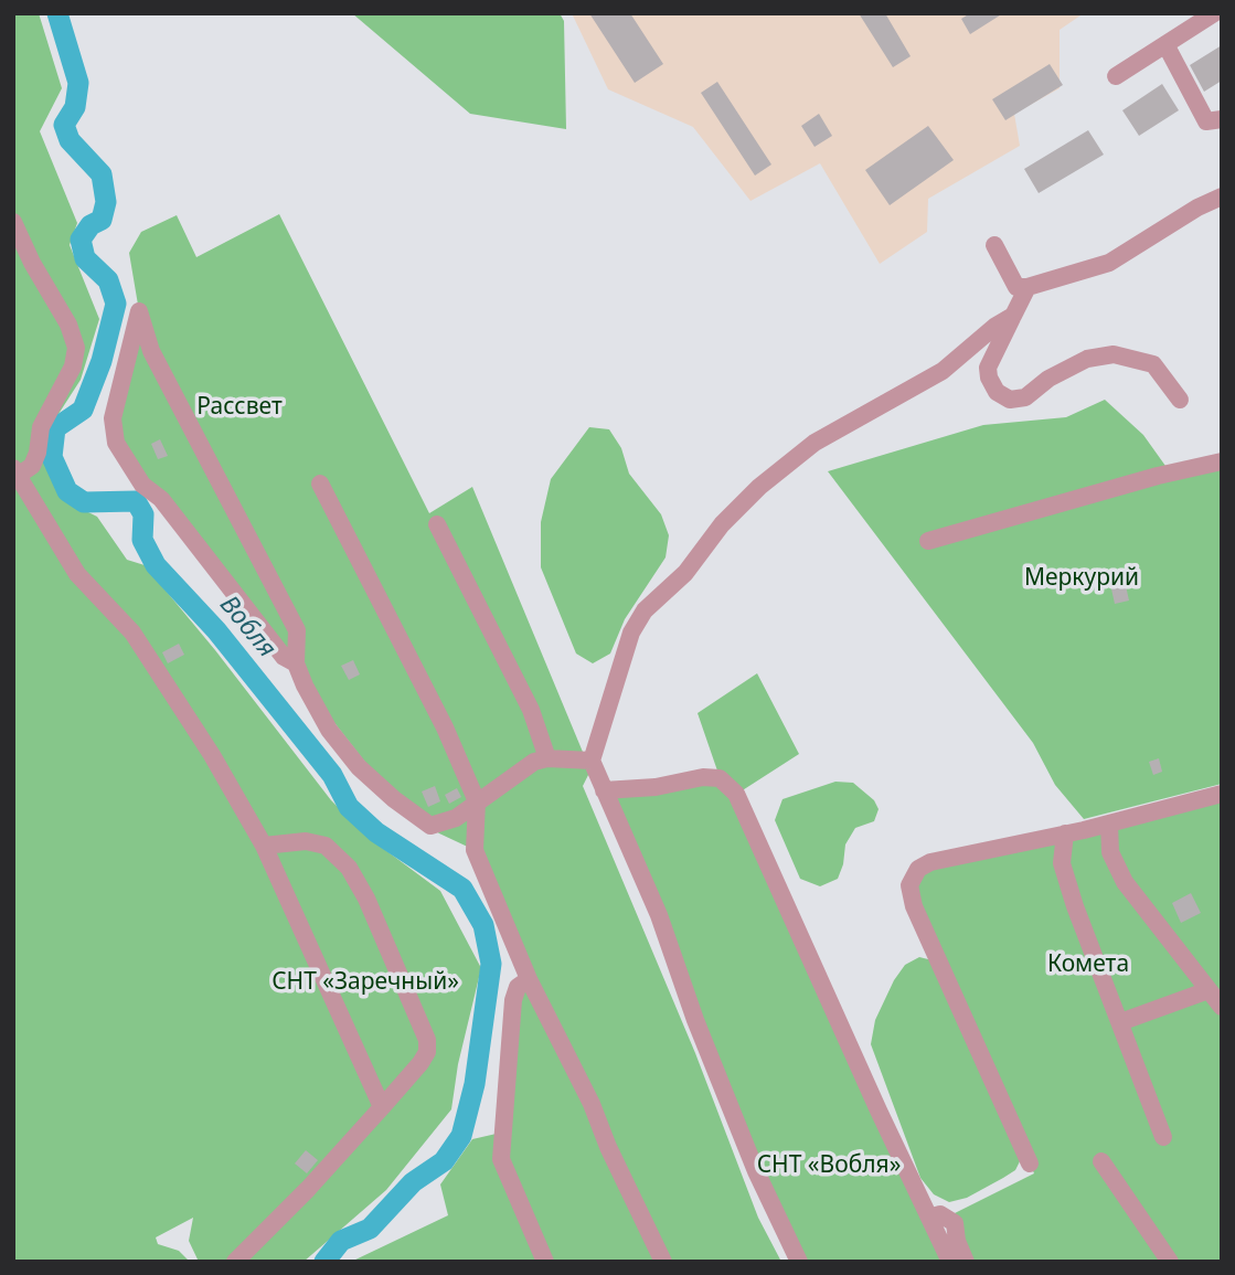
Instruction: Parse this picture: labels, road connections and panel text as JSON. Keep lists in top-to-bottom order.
{
  "water": ["Вобля"],
  "parks": [
    "Рассвет",
    "Меркурий",
    "Комета",
    "СНТ «Заречный»",
    "СНТ «Вобля»"
  ]
}
